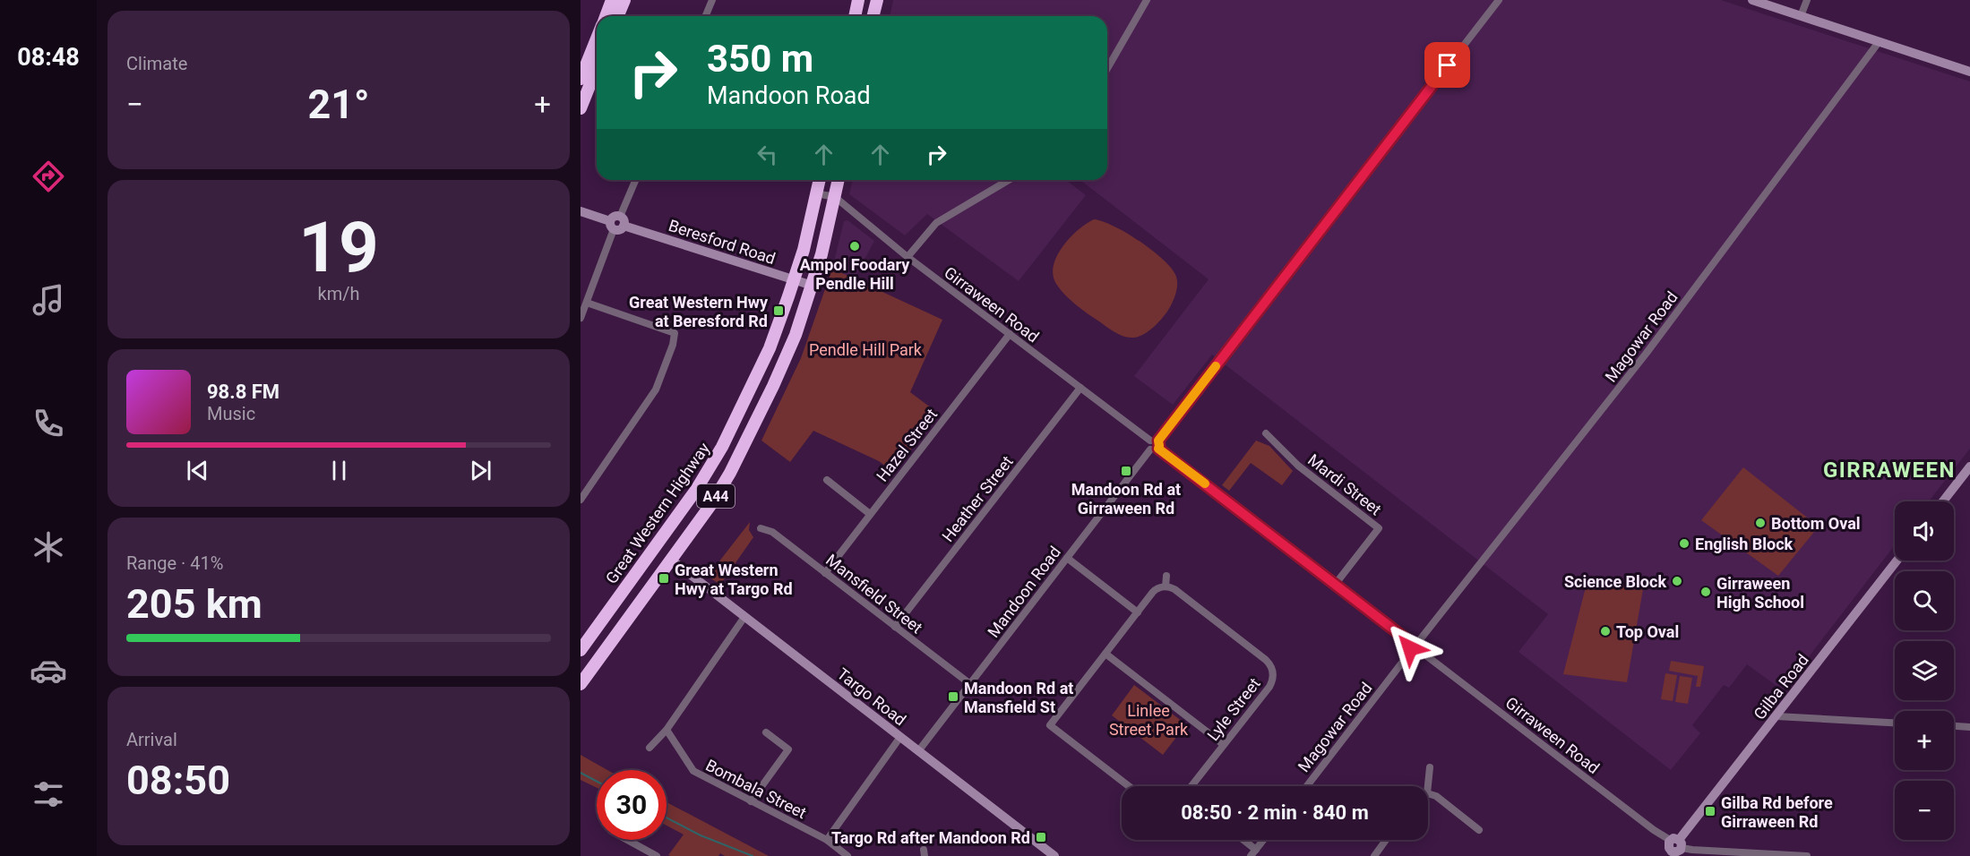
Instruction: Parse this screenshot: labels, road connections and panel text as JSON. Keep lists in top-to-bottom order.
{
  "streets": {
    "highway": ["A44", "Great Western Highway"],
    "street": [
      "Beresford Road",
      "Girraween Road",
      "Magowar Road",
      "Hazel Street",
      "Mardi Street",
      "Heather Street",
      "Mandoon Road",
      "Mansfield Street",
      "Gilba Road",
      "Targo Road",
      "Lyle Street",
      "Bombala Street"
    ]
  },
  "crossings": [
    ["Beresford Road", "A44"],
    ["Beresford Road", "Great Western Highway"],
    ["Girraween Road", "Magowar Road"],
    ["Girraween Road", "Hazel Street"],
    ["Girraween Road", "A44"],
    ["Girraween Road", "Heather Street"],
    ["Girraween Road", "Great Western Highway"],
    ["Girraween Road", "Mandoon Road"],
    ["Girraween Road", "Gilba Road"],
    ["Hazel Street", "Mansfield Street"],
    ["A44", "Targo Road"],
    ["Heather Street", "Mansfield Street"],
    ["Mandoon Road", "Mansfield Street"],
    ["Mandoon Road", "Targo Road"]
  ],
  "districts": ["GIRRAWEEN"],
  "parks": ["Pendle Hill Park", "Linlee Street Park"],
  "places": {
    "other": [
      "Ampol Foodary Pendle Hill",
      "Bottom Oval",
      "English Block",
      "Science Block",
      "Girraween High School",
      "Top Oval"
    ],
    "transit": [
      "Great Western Hwy at Beresford Rd",
      "Mandoon Rd at Girraween Rd",
      "Great Western Hwy at Targo Rd",
      "Mandoon Rd at Mansfield St",
      "Gilba Rd before Girraween Rd",
      "Targo Rd after Mandoon Rd"
    ]
  },
  "page": {
    "tabs": "08:48",
    "tile": [
      "Climate",
      ["19", "km/h"],
      ["Range · 41%", "205 km"],
      ["Arrival", "08:50"]
    ],
    "turn": ["350 m", "Mandoon Road"],
    "heat": ["−", "21°", "+"],
    "song": ["98.8 FM", "Music"],
    "map_buttons": ["+", "−"],
    "limit": "30",
    "trip": "08:50 · 2 min · 840 m"
  }
}
